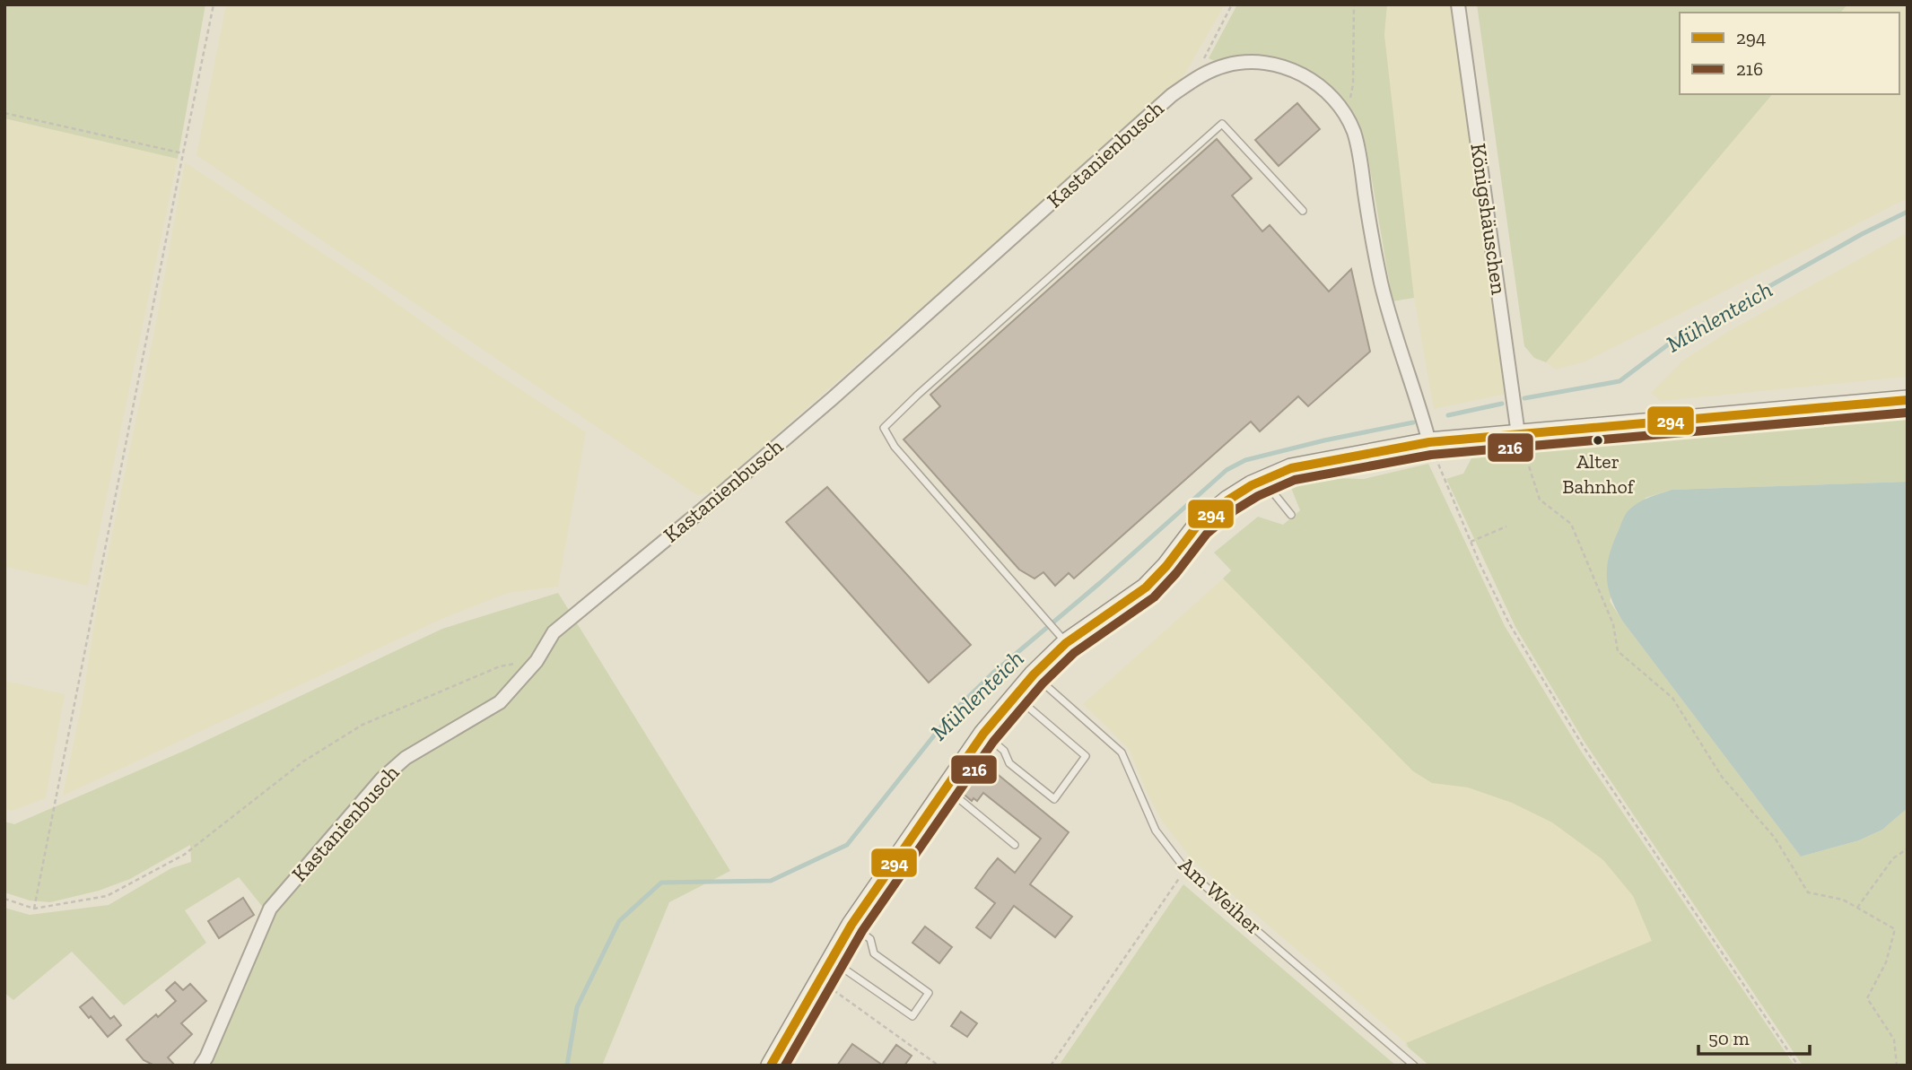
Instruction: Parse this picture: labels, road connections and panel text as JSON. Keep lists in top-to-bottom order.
{
  "streets": {
    "street": ["Kastanienbusch", "Königshäuschen"],
    "lane": ["Am Weiher"]
  },
  "water": ["Mühlenteich"],
  "places": ["Alter Bahnhof"],
  "lines": ["transit line 294", "transit line 216"],
  "legend": ["294", "216"],
  "scale_bar": "50 m"
}
